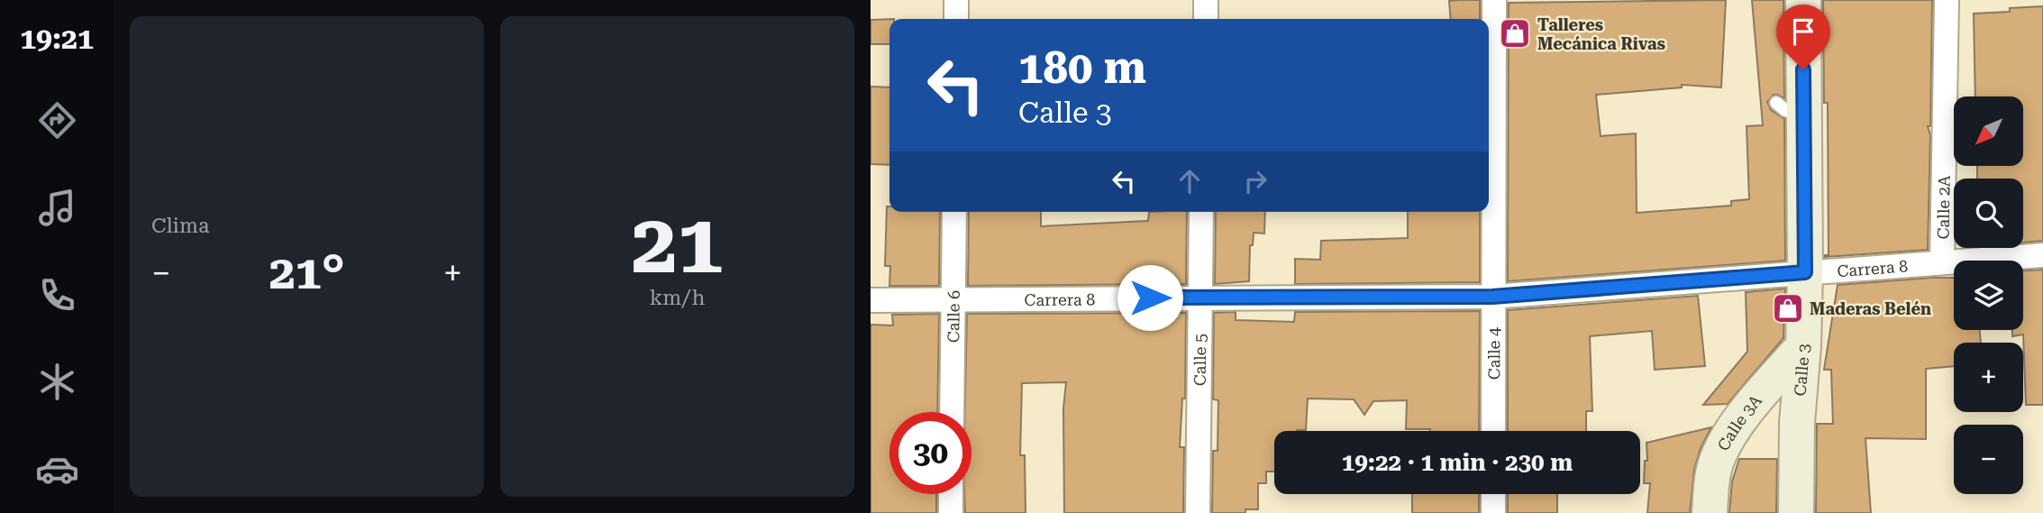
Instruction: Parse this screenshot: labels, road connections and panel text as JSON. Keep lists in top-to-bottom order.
{
  "streets": {
    "street": [
      "Calle 2A",
      "Carrera 8",
      "Calle 6",
      "Calle 4",
      "Calle 5",
      "Calle 3",
      "Calle 3A"
    ]
  },
  "crossings": [
    ["Calle 2A", "Carrera 8"],
    ["Carrera 8", "Calle 6"],
    ["Carrera 8", "Calle 4"],
    ["Carrera 8", "Calle 5"],
    ["Carrera 8", "Calle 3"],
    ["Calle 3", "Calle 3A"]
  ],
  "places": {
    "shop": ["Talleres Mecánica Rivas", "Maderas Belén"]
  },
  "north": "bottom left",
  "page": {
    "tabs": "19:21",
    "tile": [
      "Clima",
      ["21", "km/h"]
    ],
    "turn": ["180 m", "Calle 3"],
    "map_buttons": ["+", "−"],
    "heat": ["−", "21°", "+"],
    "limit": "30",
    "trip": "19:22 · 1 min · 230 m"
  }
}
